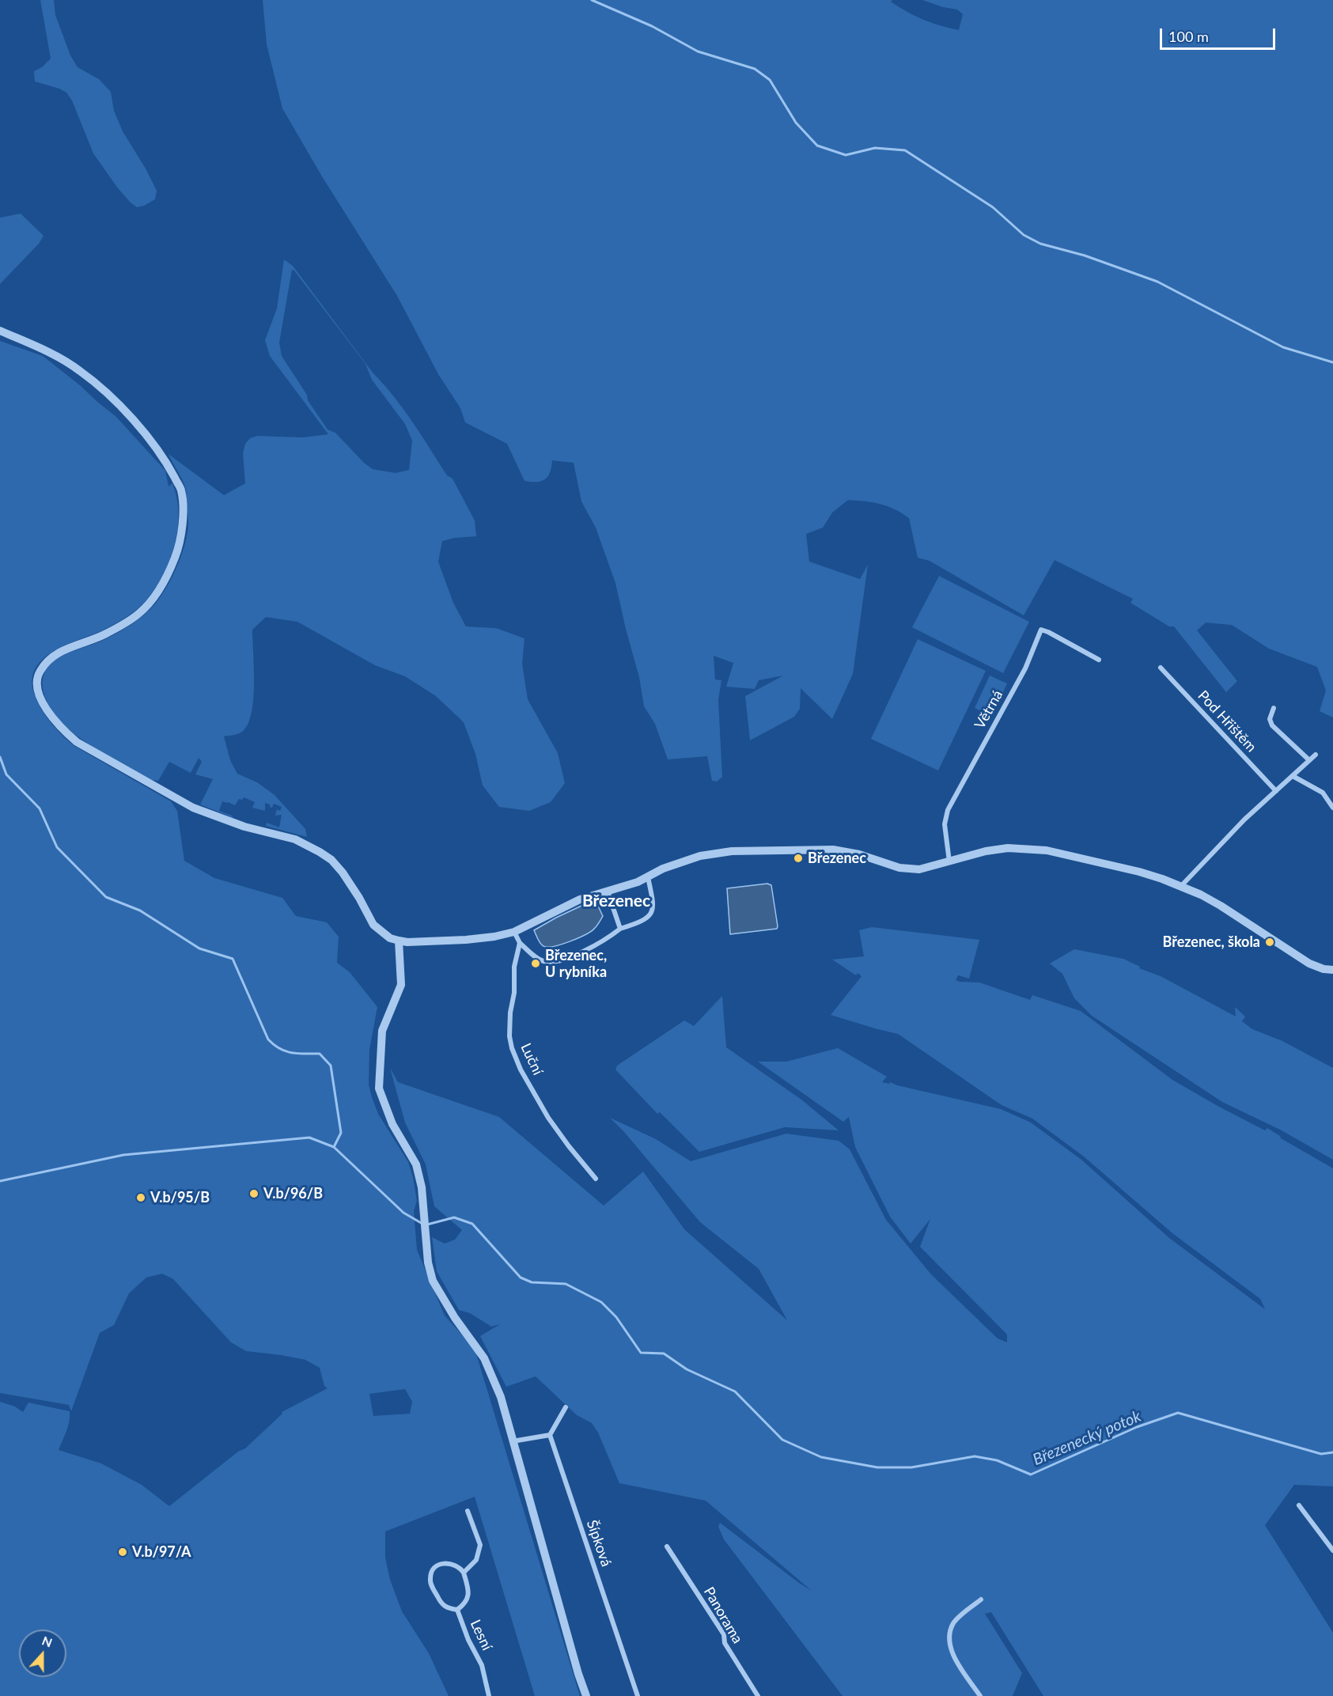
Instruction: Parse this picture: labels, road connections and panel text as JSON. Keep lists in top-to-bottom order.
{
  "streets": {
    "street": [
      "Větrná",
      "Pod Hřištěm",
      "Luční",
      "Šípková",
      "Panorama",
      "Lesní"
    ]
  },
  "districts": ["Březenec"],
  "water": ["Březenecký potok"],
  "places": [
    "Březenec",
    "Březenec, škola",
    "Březenec, U rybníka",
    "V.b/96/B",
    "V.b/95/B",
    "V.b/97/A"
  ],
  "scale_bar": "100 m",
  "north": "top"
}
